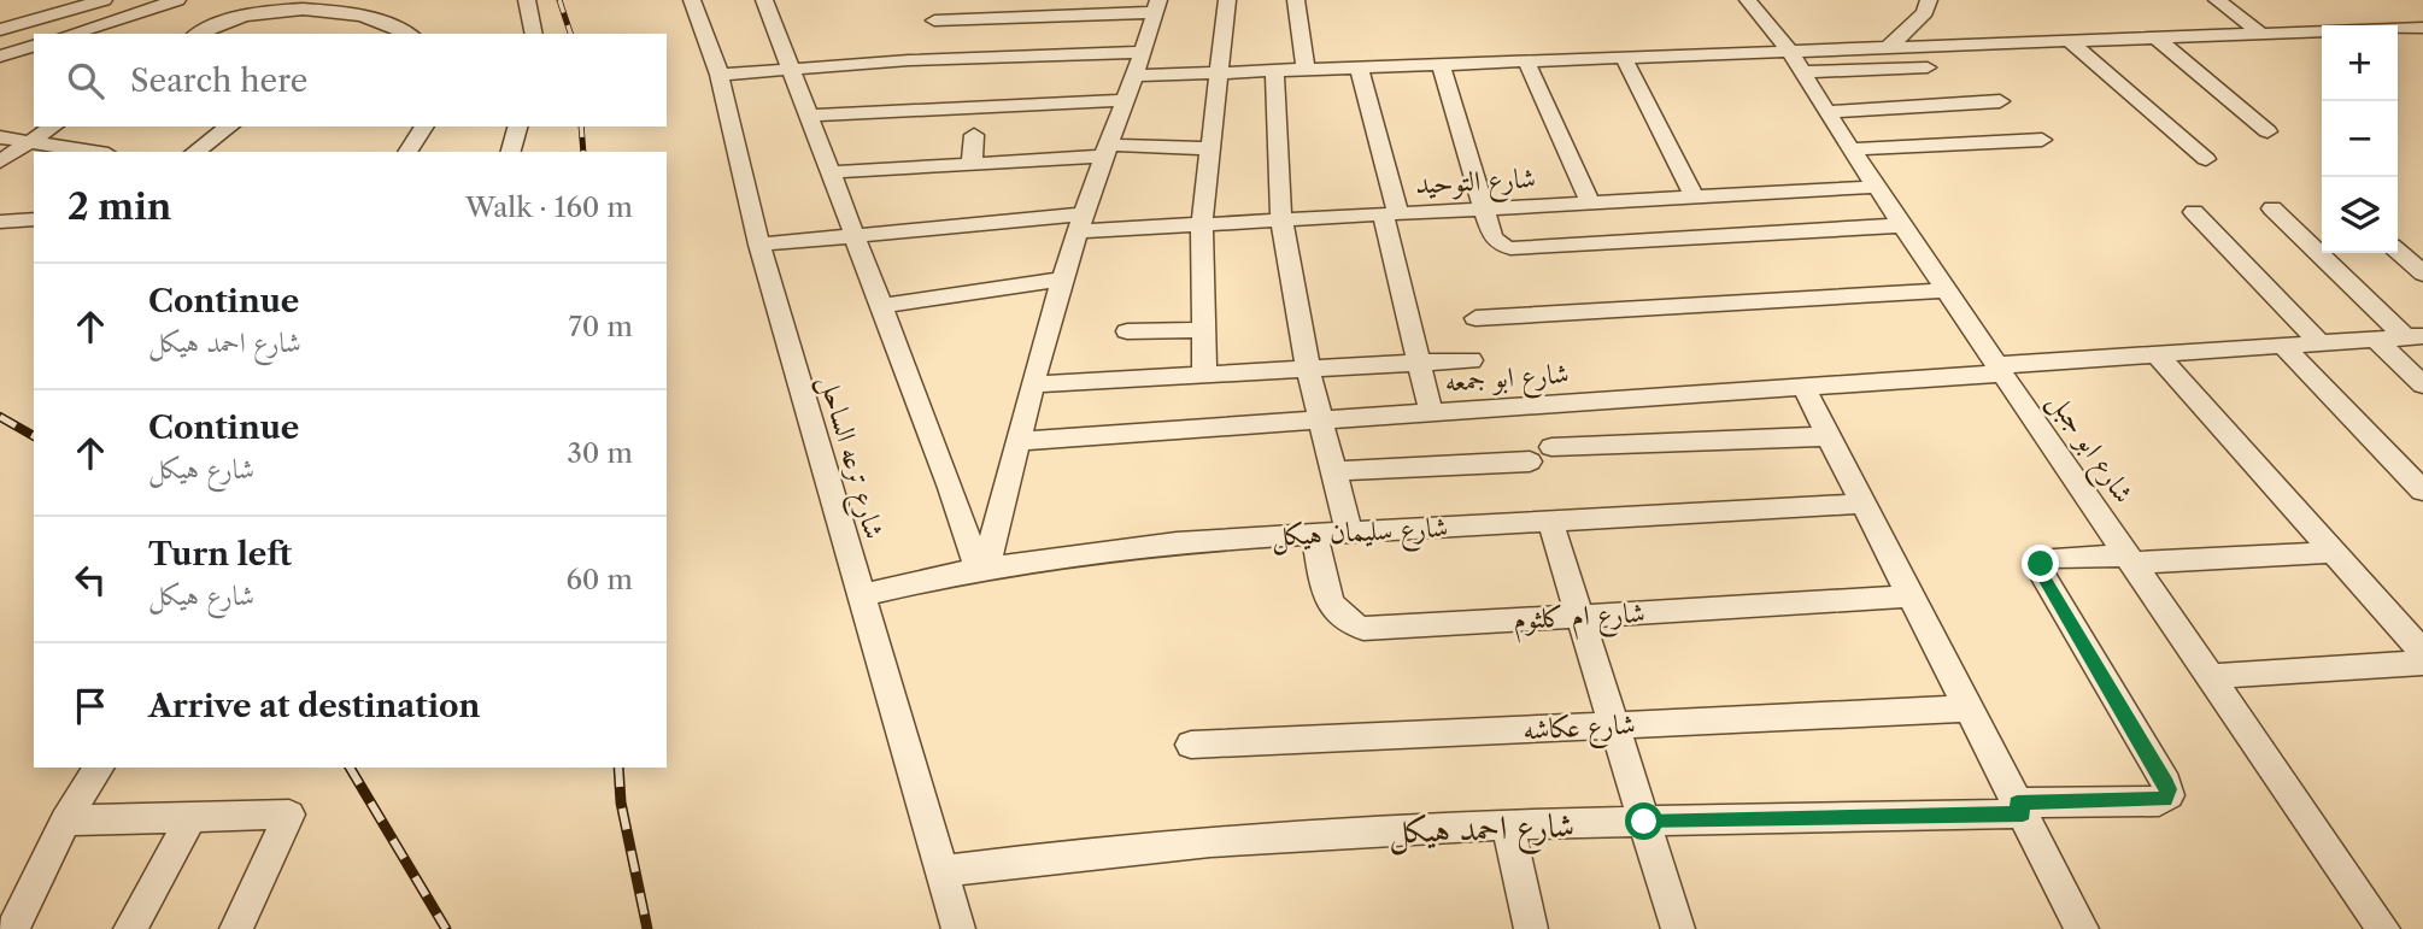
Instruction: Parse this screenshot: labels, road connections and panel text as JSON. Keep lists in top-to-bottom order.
{
  "streets": {
    "street": [
      "شارع التوحيد",
      "شارع ابو جمعه",
      "شارع ابو جبل",
      "شارع ترعه الساحل",
      "شارع سليمان هيكل",
      "شارع ام كلثوم",
      "شارع عكاشه",
      "شارع احمد هيكل"
    ]
  },
  "crossings": [
    ["شارع التوحيد", "شارع ابو جبل"],
    ["شارع التوحيد", "شارع ترعه الساحل"],
    ["شارع ابو جمعه", "شارع ابو جبل"],
    ["شارع ابو جبل", "شارع احمد هيكل"],
    ["شارع ترعه الساحل", "شارع سليمان هيكل"],
    ["شارع ترعه الساحل", "شارع احمد هيكل"],
    ["شارع سليمان هيكل", "شارع ام كلثوم"]
  ],
  "page": {
    "map_buttons": ["+", "−"],
    "search": "Search here",
    "heading": ["2 min", "Walk · 160 m"],
    "list": [
      ["Continue", "شارع احمد هيكل", "70 m"],
      ["Continue", "شارع هيكل", "30 m"],
      ["Turn left", "شارع هيكل", "60 m"],
      "Arrive at destination"
    ]
  }
}
